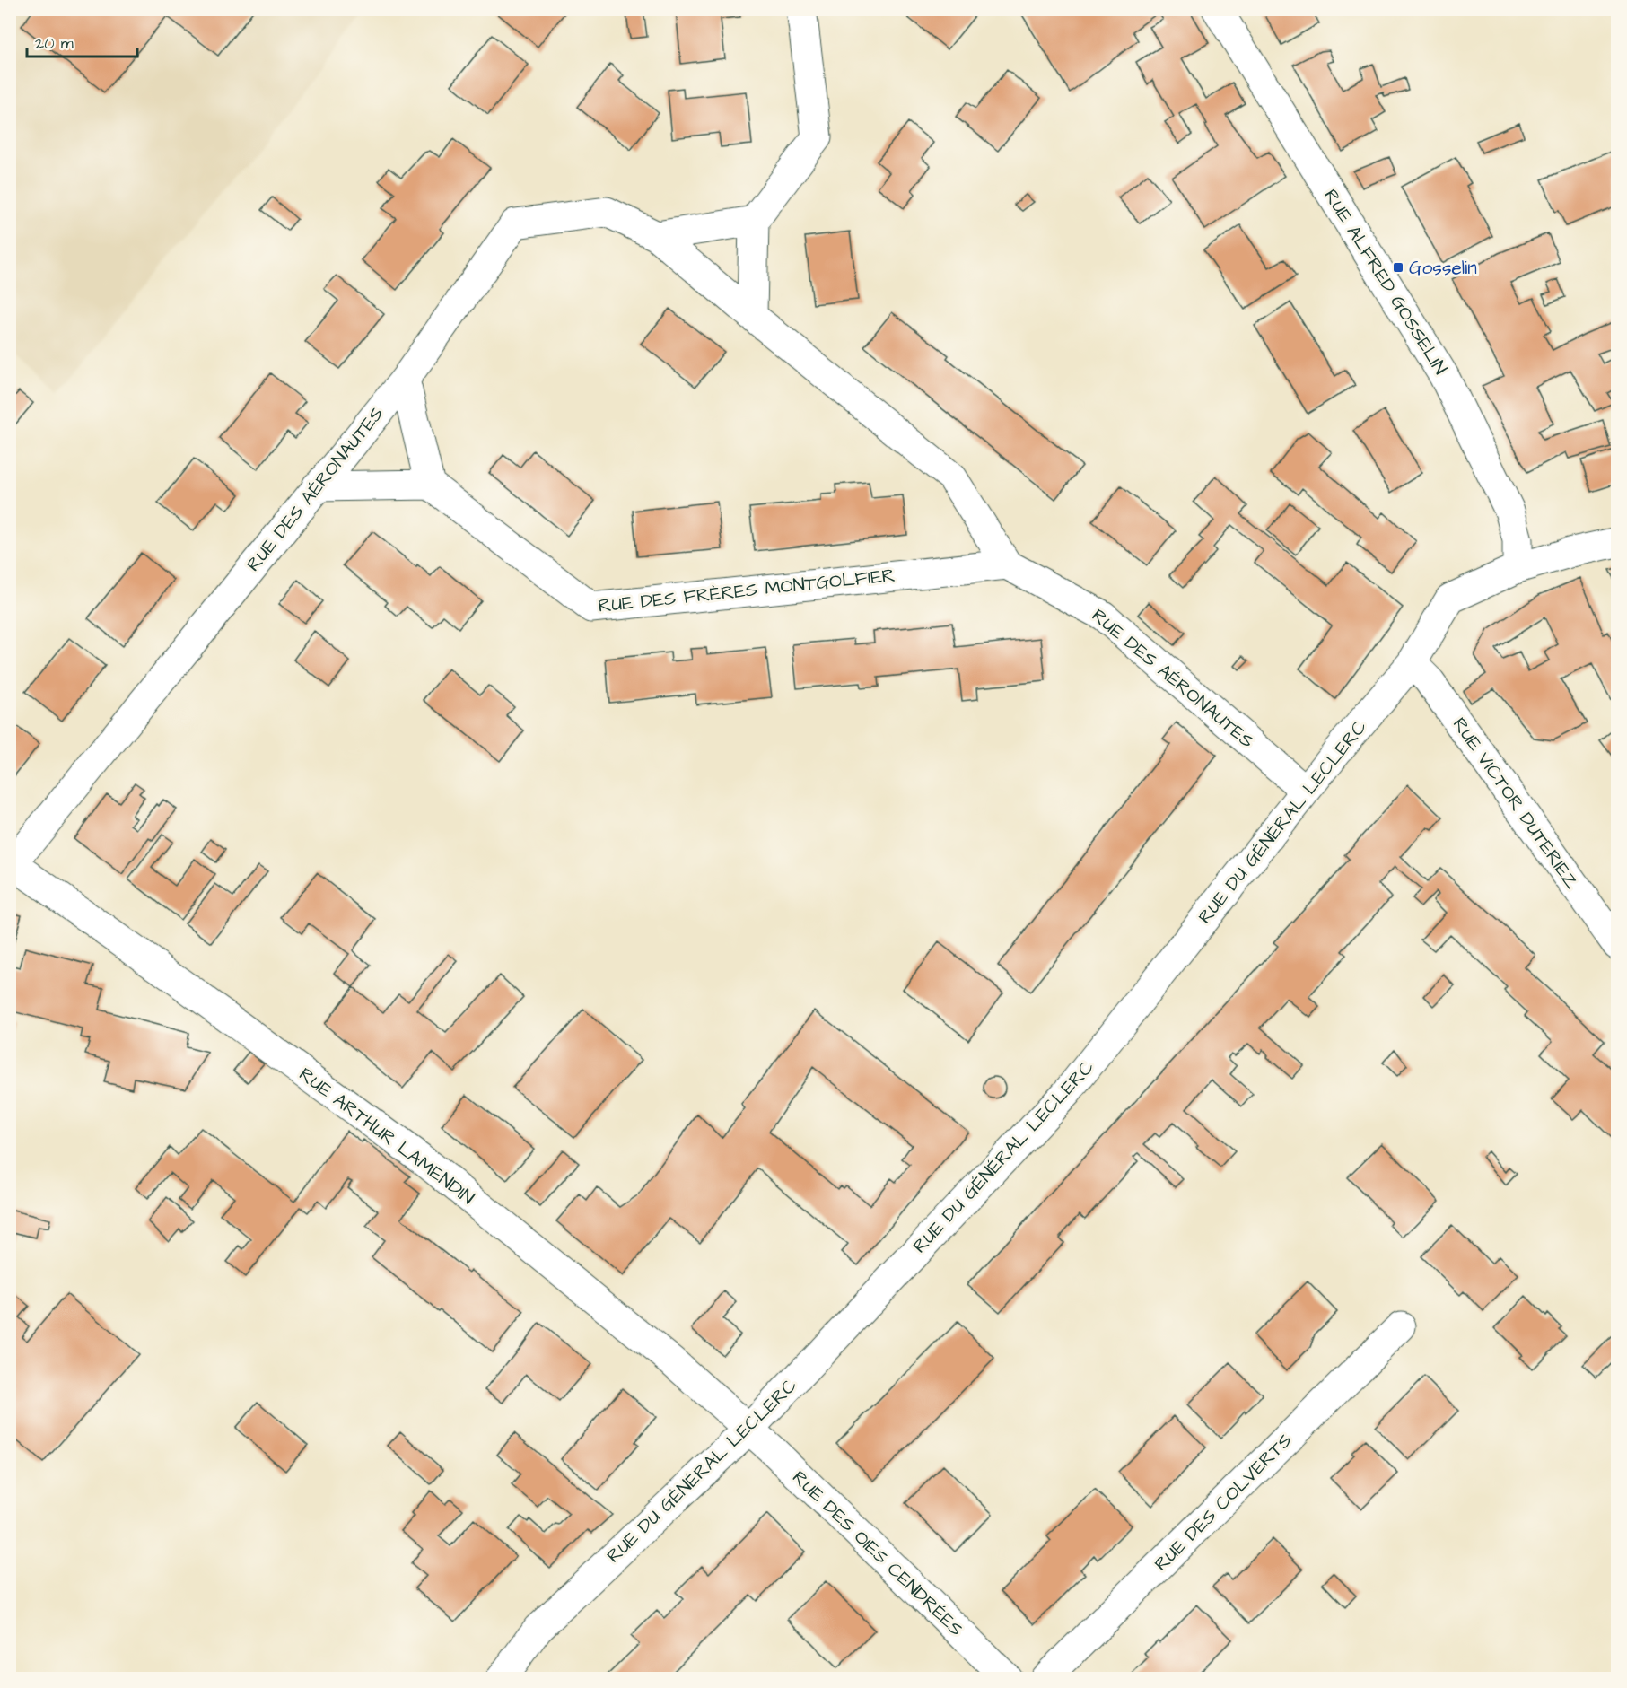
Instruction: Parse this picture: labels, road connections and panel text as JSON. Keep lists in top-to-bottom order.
{
  "streets": {
    "street": [
      "RUE ALFRED GOSSELIN",
      "RUE DES AÉRONAUTES",
      "RUE DES FRÈRES MONTGOLFIER",
      "RUE VICTOR DUTERIEZ",
      "RUE DU GÉNÉRAL LECLERC",
      "RUE ARTHUR LAMENDIN",
      "RUE DES COLVERTS",
      "RUE DES OIES CENDRÉES"
    ]
  },
  "crossings": [
    ["RUE ALFRED GOSSELIN", "RUE DU GÉNÉRAL LECLERC"],
    ["RUE DES AÉRONAUTES", "RUE DES FRÈRES MONTGOLFIER"],
    ["RUE DES AÉRONAUTES", "RUE DU GÉNÉRAL LECLERC"],
    ["RUE DES AÉRONAUTES", "RUE ARTHUR LAMENDIN"],
    ["RUE VICTOR DUTERIEZ", "RUE DU GÉNÉRAL LECLERC"],
    ["RUE DU GÉNÉRAL LECLERC", "RUE ARTHUR LAMENDIN"],
    ["RUE DU GÉNÉRAL LECLERC", "RUE DES OIES CENDRÉES"],
    ["RUE ARTHUR LAMENDIN", "RUE DES OIES CENDRÉES"]
  ],
  "places": {
    "transit": ["Gosselin"]
  },
  "scale_bar": "20 m"
}
